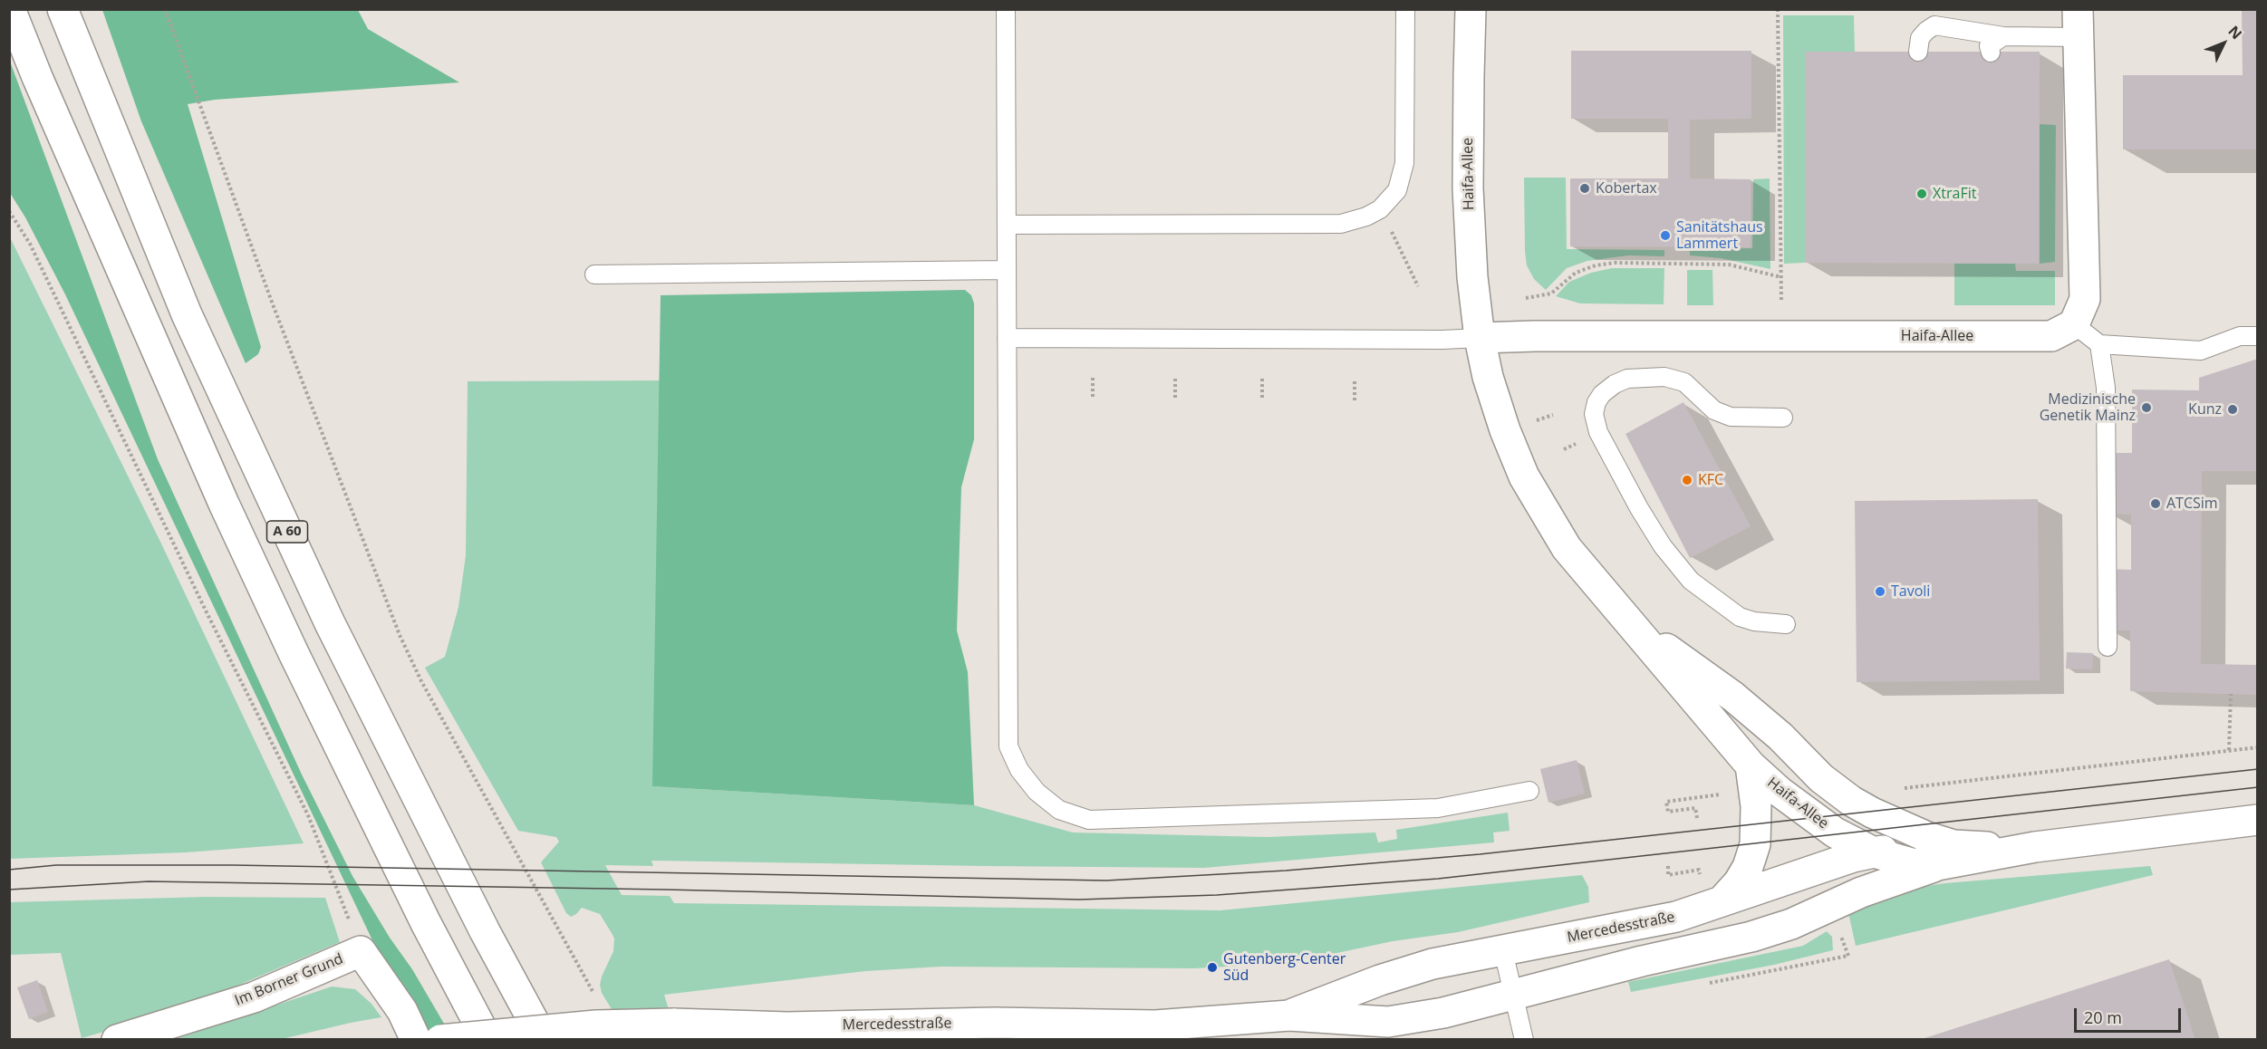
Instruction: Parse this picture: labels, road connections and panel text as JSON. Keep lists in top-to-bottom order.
{
  "streets": {
    "main road": [
      "Haifa-Allee",
      "A 60",
      "Mercedesstraße",
      "Im Borner Grund"
    ]
  },
  "crossings": [
    ["Haifa-Allee", "Mercedesstraße"]
  ],
  "places": [
    "Kobertax",
    "XtraFit",
    "Sanitätshaus Lammert",
    "Medizinische Genetik Mainz",
    "Kunz",
    "KFC",
    "ATCSim",
    "Tavoli",
    "Gutenberg-Center Süd"
  ],
  "scale_bar": "20 m",
  "north": "top right"
}
